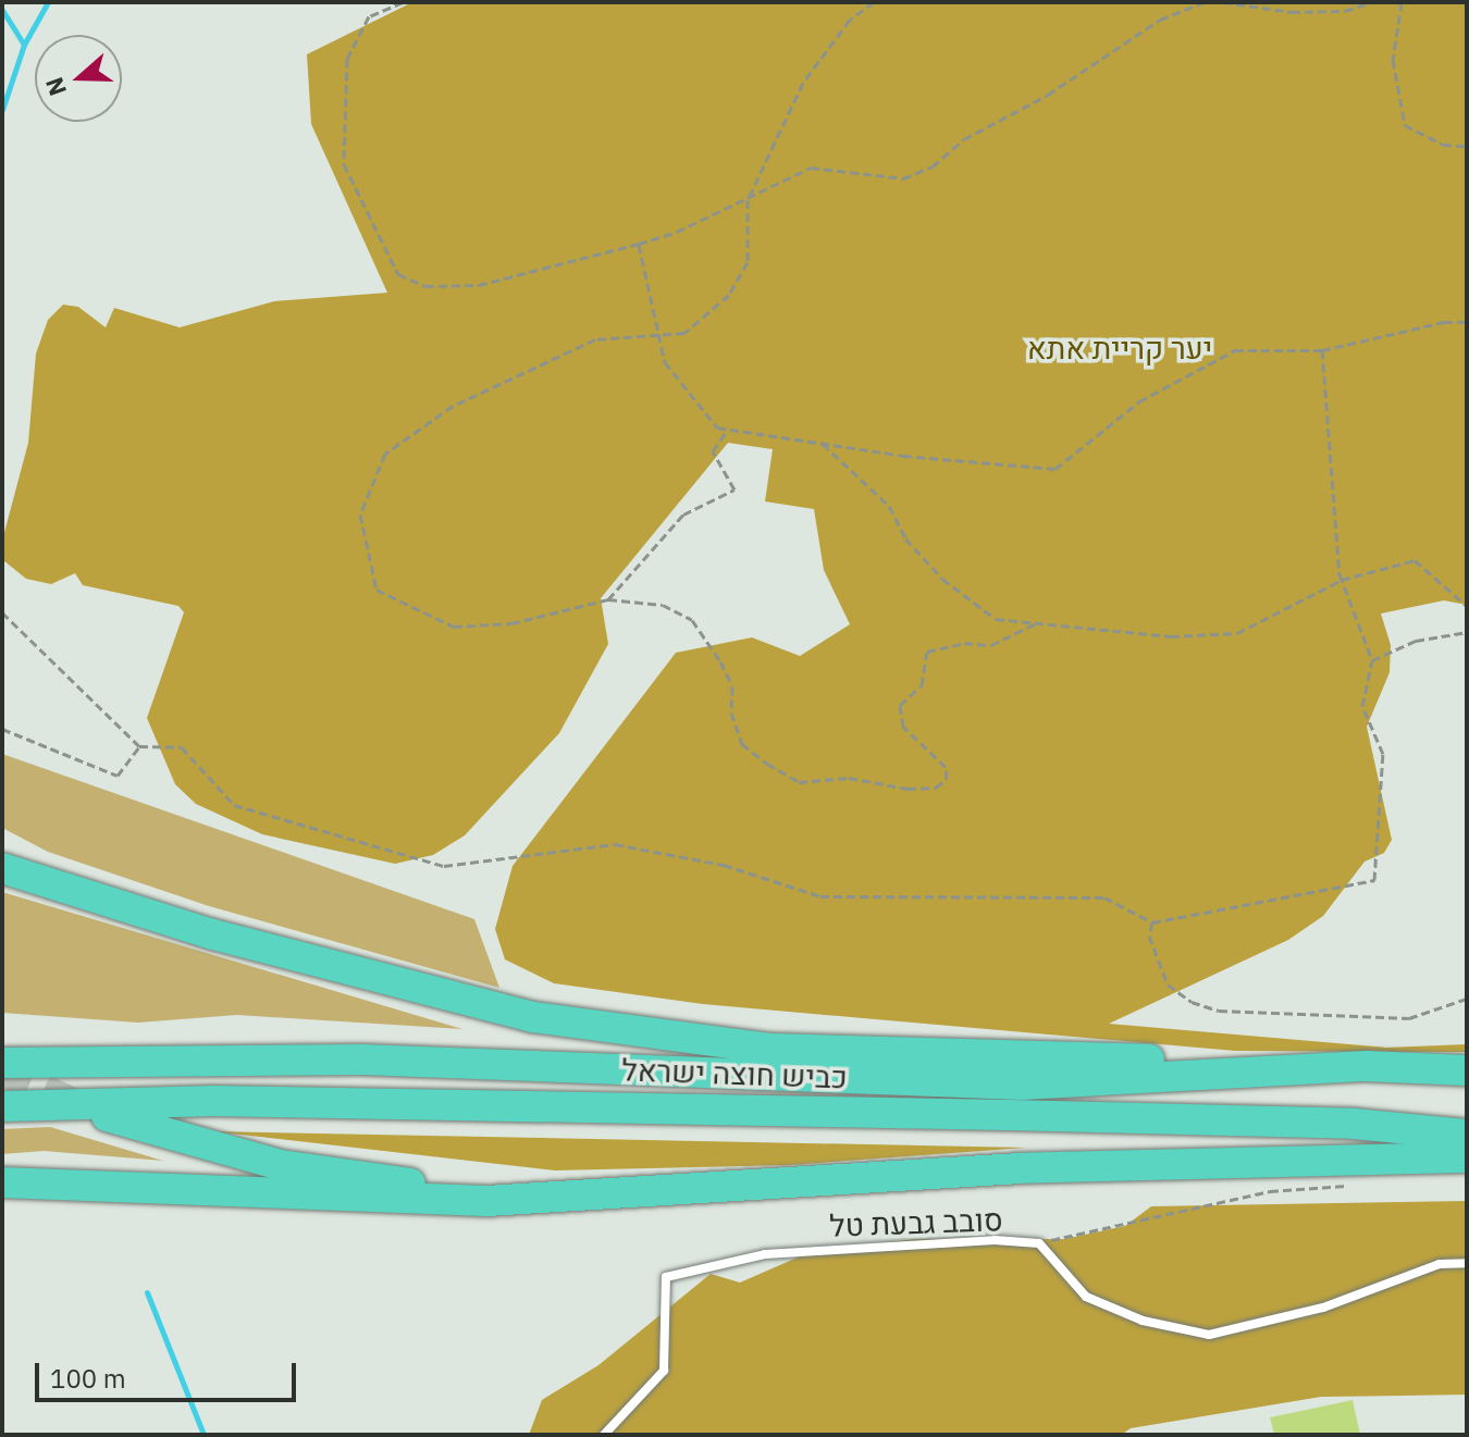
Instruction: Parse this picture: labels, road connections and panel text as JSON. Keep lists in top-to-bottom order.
{
  "streets": {
    "highway": ["כביש חוצה ישראל"],
    "lane": ["סובב גבעת טל"]
  },
  "parks": ["יער קריית אתא"],
  "scale_bar": "100 m",
  "north": "left"
}
